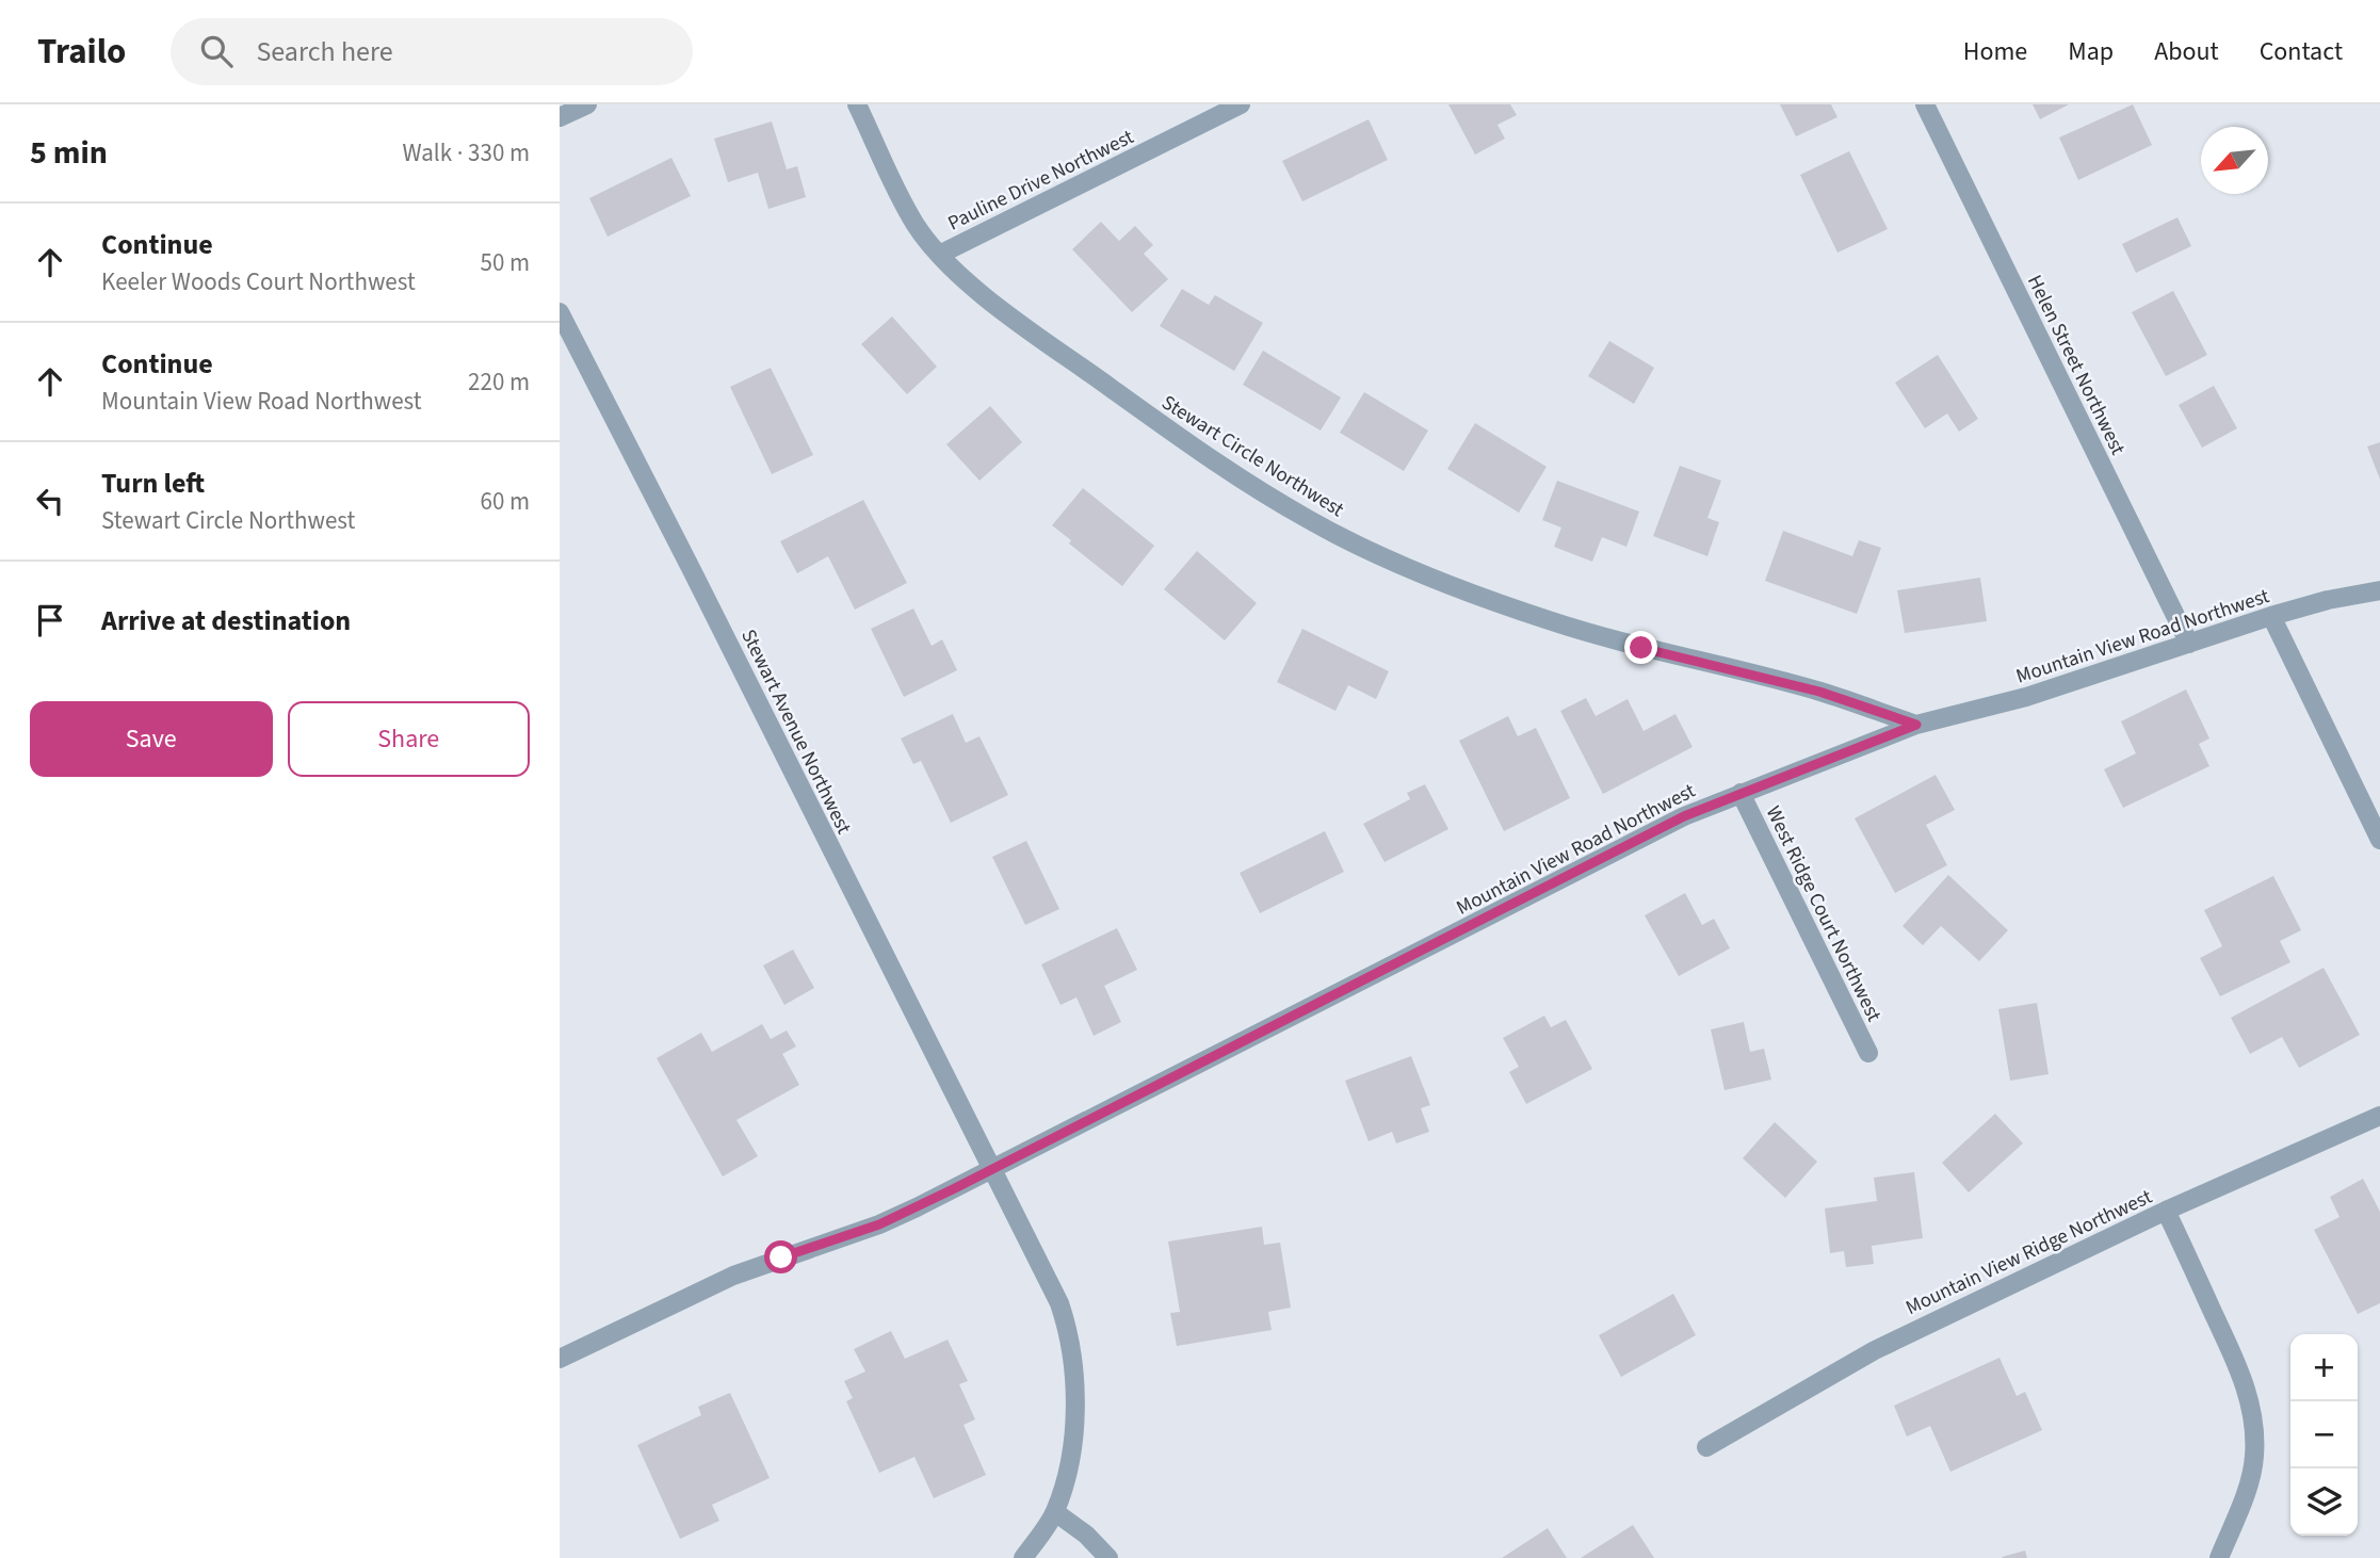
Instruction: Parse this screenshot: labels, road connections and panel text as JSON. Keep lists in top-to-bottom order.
{
  "streets": {
    "street": [
      "Pauline Drive Northwest",
      "Helen Street Northwest",
      "Stewart Circle Northwest",
      "Mountain View Road Northwest",
      "Stewart Avenue Northwest",
      "West Ridge Court Northwest",
      "Mountain View Ridge Northwest"
    ]
  },
  "crossings": [
    ["Pauline Drive Northwest", "Stewart Circle Northwest"],
    ["Helen Street Northwest", "Mountain View Road Northwest"],
    ["Stewart Circle Northwest", "Mountain View Road Northwest"],
    ["Mountain View Road Northwest", "Stewart Avenue Northwest"],
    ["Mountain View Road Northwest", "West Ridge Court Northwest"]
  ],
  "north": "bottom left",
  "page": {
    "header": "Trailo",
    "search": "Search here",
    "nav": [
      "Home",
      "Map",
      "About",
      "Contact"
    ],
    "heading": ["5 min", "Walk · 330 m"],
    "list": [
      ["Continue", "Keeler Woods Court Northwest", "50 m"],
      ["Continue", "Mountain View Road Northwest", "220 m"],
      ["Turn left", "Stewart Circle Northwest", "60 m"],
      "Arrive at destination"
    ],
    "buttons": ["Save", "Share"],
    "map_buttons": ["+", "−"]
  }
}
